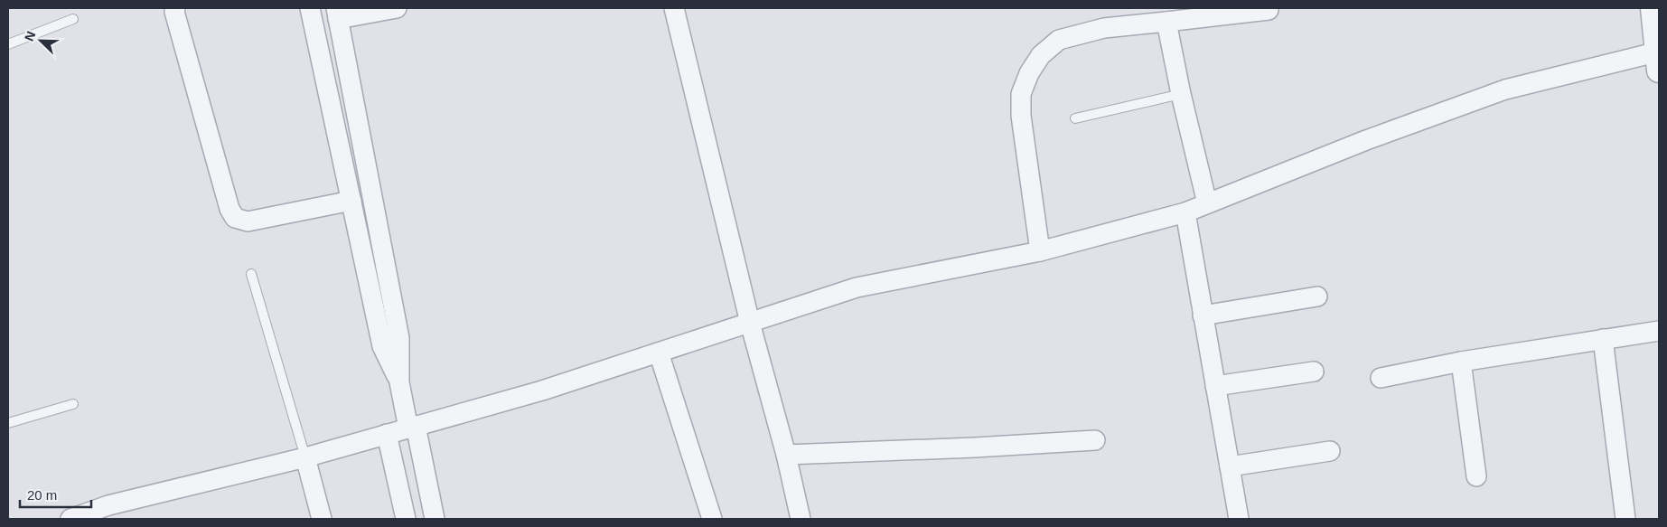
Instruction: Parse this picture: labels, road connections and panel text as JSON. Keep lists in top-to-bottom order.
{
  "scale_bar": "20 m",
  "north": "top left"
}
